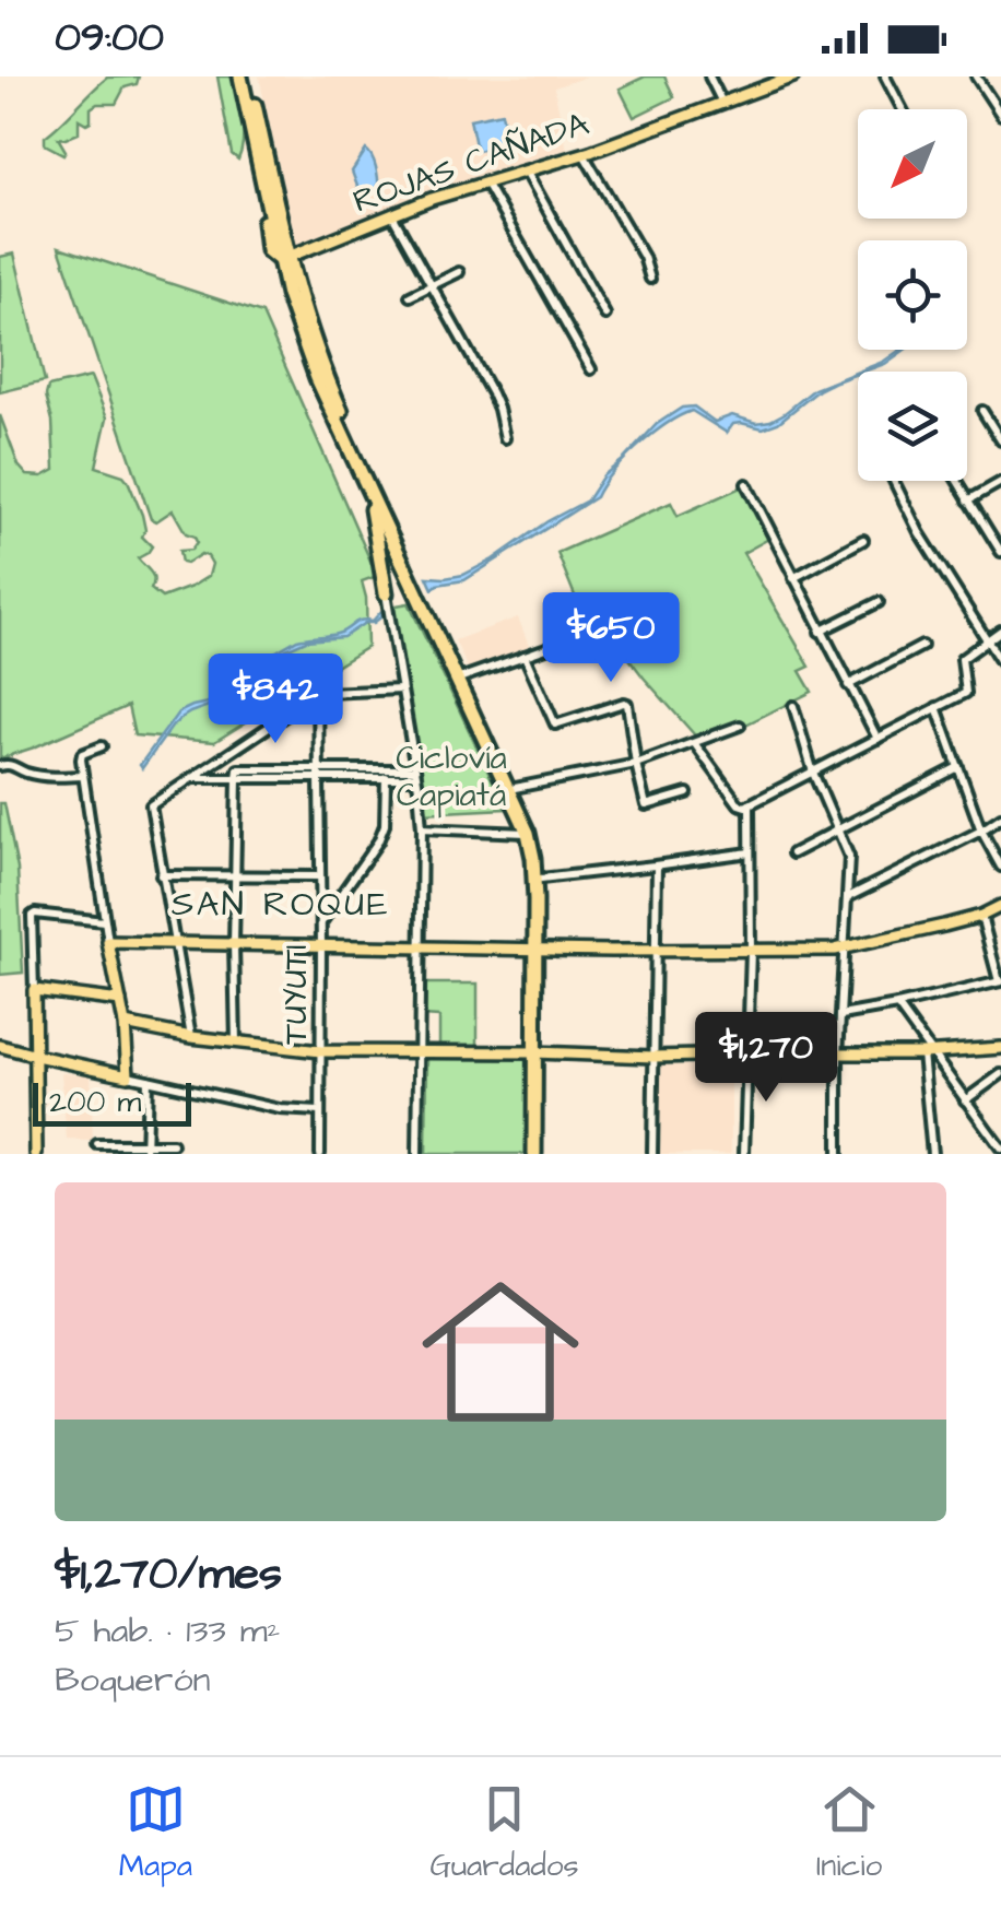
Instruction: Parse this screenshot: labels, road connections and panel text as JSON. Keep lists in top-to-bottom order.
{
  "streets": {
    "main road": ["ROJAS CAÑADA"],
    "street": ["TUYUTI"]
  },
  "districts": ["SAN ROQUE"],
  "parks": ["Ciclovía Capiatá"],
  "scale_bar": "200 m",
  "north": "bottom left",
  "page": {
    "status": "09:00",
    "price": ["$650", "$842", "$1,270"],
    "scale": "200 m",
    "list": [
      {
        "name": "$1,270/mes",
        "note": "5 hab. · 133 m² · Boquerón"
      }
    ],
    "tabs": ["Mapa", "Guardados", "Inicio"]
  }
}
